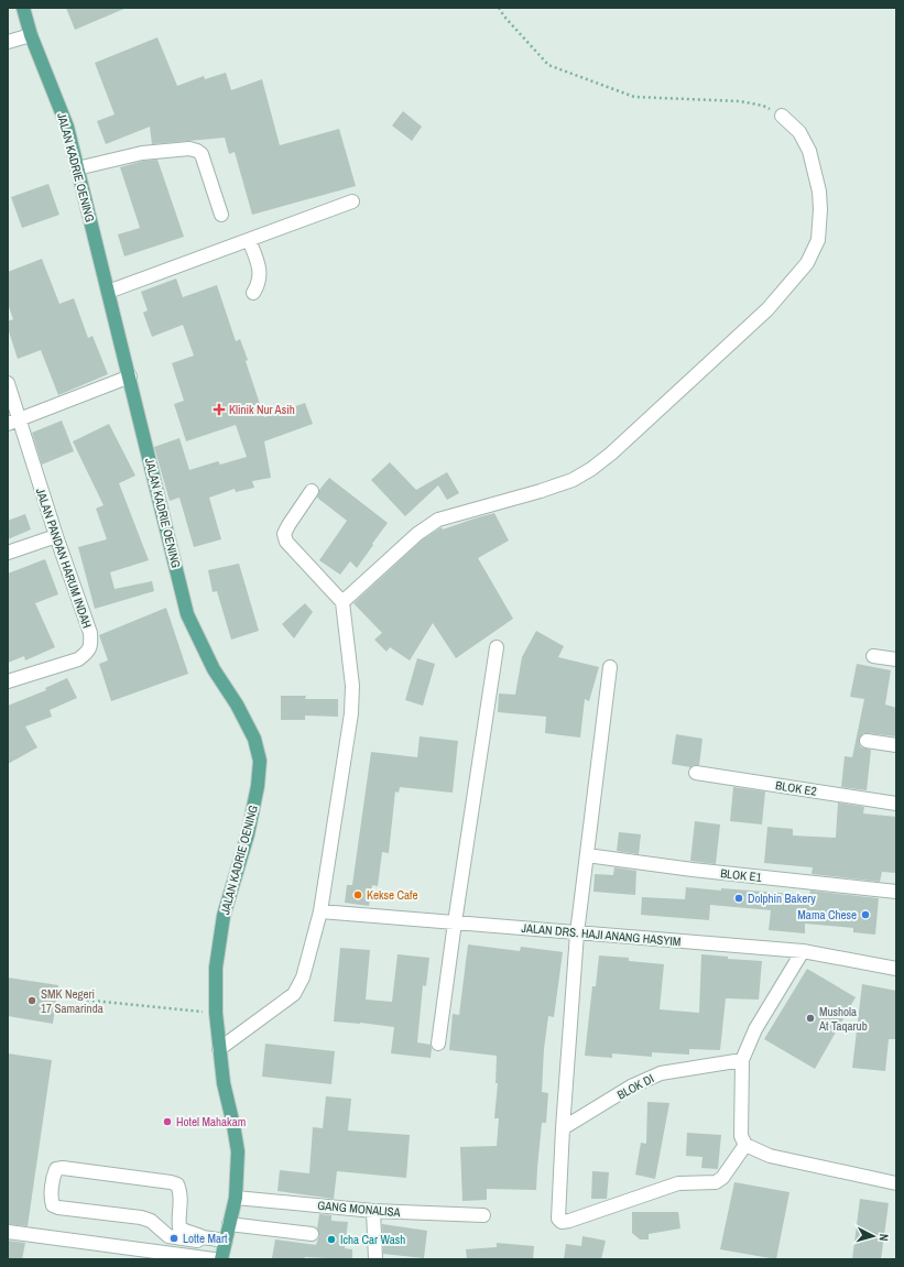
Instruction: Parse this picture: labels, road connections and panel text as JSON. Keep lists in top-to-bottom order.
{
  "streets": {
    "main road": ["JALAN KADRIE OENING"],
    "street": [
      "JALAN PANDAN HARUM INDAH",
      "BLOK E2",
      "BLOK E1",
      "JALAN DRS. HAJI ANANG HASYIM",
      "BLOK DI",
      "GANG MONALISA"
    ]
  },
  "crossings": [
    ["JALAN KADRIE OENING", "GANG MONALISA"]
  ],
  "places": {
    "health": ["Klinik Nur Asih"],
    "other": [
      "Kekse Cafe",
      "Dolphin Bakery",
      "Mama Chese",
      "SMK Negeri 17 Samarinda",
      "Mushola At Taqarub",
      "Hotel Mahakam",
      "Lotte Mart",
      "Icha Car Wash"
    ]
  },
  "north": "right"
}
